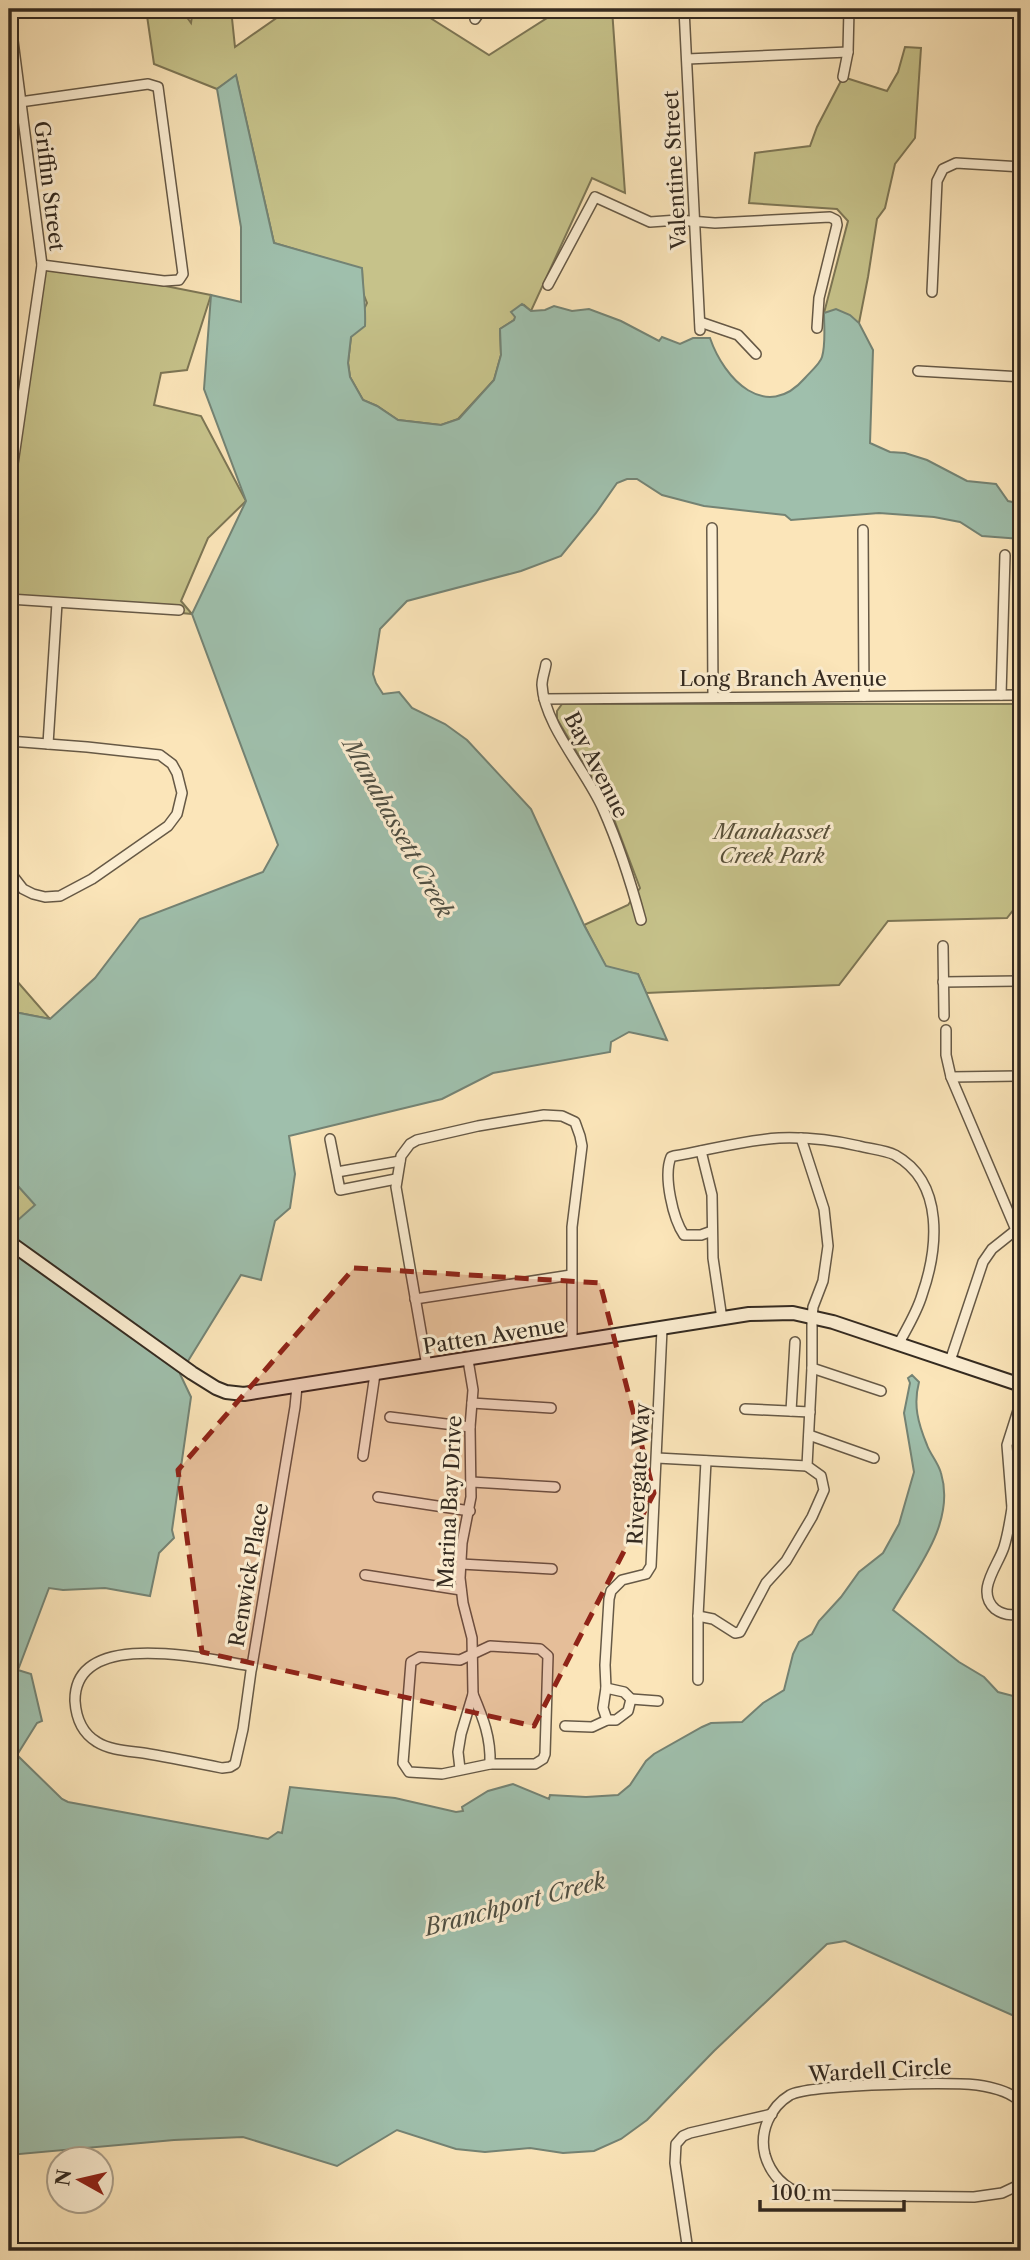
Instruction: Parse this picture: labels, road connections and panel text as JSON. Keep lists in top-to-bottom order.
{
  "streets": {
    "street": [
      "Valentine Street",
      "Griffin Street",
      "Long Branch Avenue",
      "Bay Avenue",
      "Patten Avenue",
      "Rivergate Way",
      "Marina Bay Drive",
      "Renwick Place",
      "Wardell Circle"
    ]
  },
  "crossings": [
    ["Long Branch Avenue", "Bay Avenue"],
    ["Patten Avenue", "Rivergate Way"],
    ["Patten Avenue", "Marina Bay Drive"],
    ["Patten Avenue", "Renwick Place"]
  ],
  "water": ["Manahassett Creek", "Branchport Creek"],
  "parks": ["Manahasset Creek Park"],
  "scale_bar": "100 m",
  "north": "left"
}
